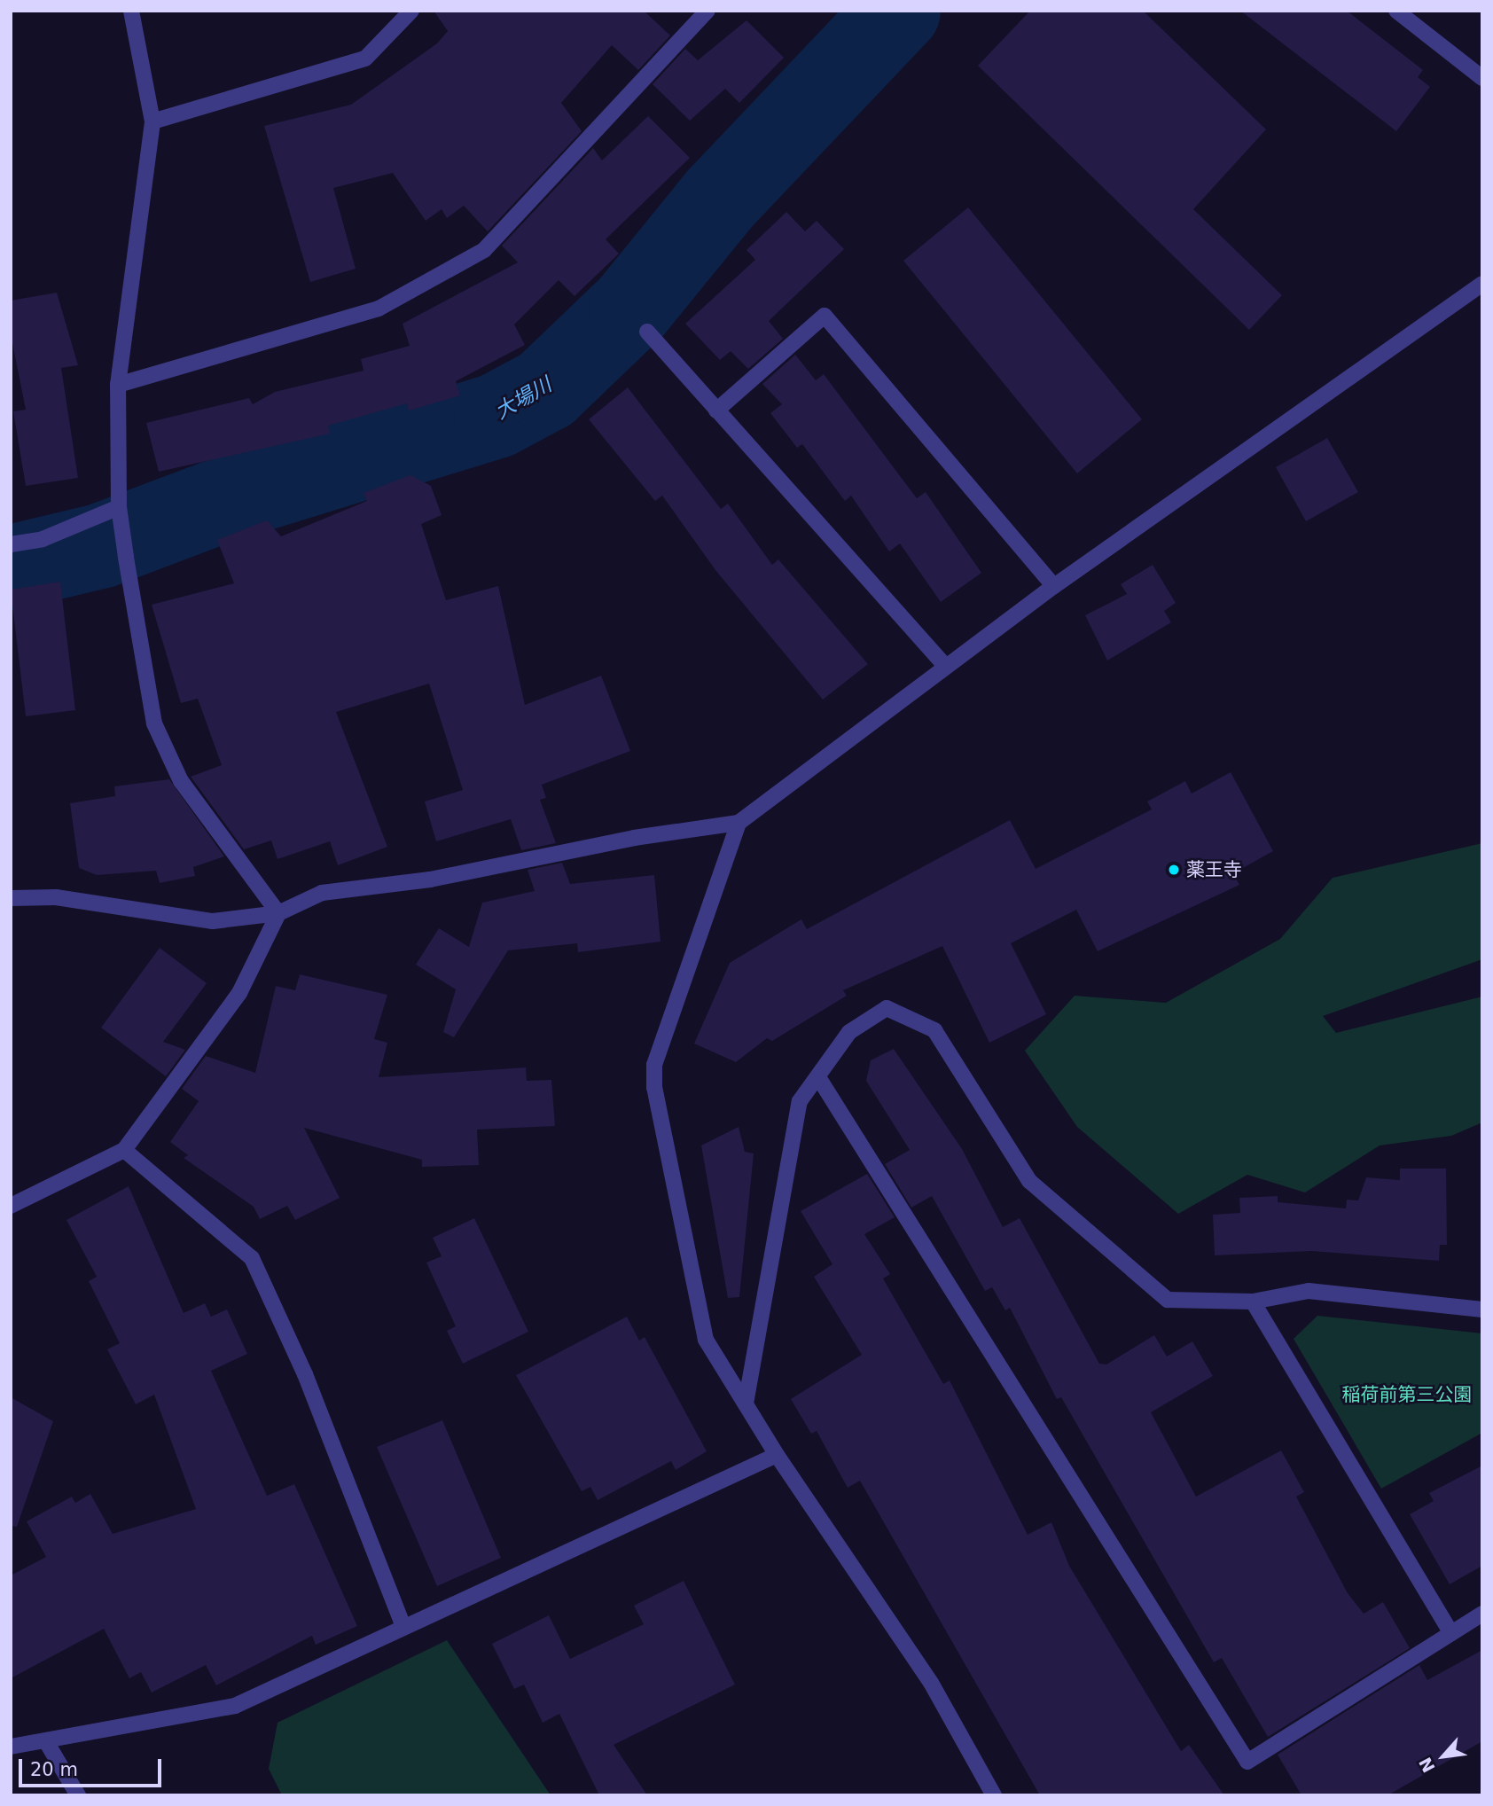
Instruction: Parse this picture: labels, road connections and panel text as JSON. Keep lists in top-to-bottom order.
{
  "water": ["大場川"],
  "parks": ["稲荷前第三公園"],
  "places": ["薬王寺"],
  "scale_bar": "20 m",
  "north": "bottom left"
}
